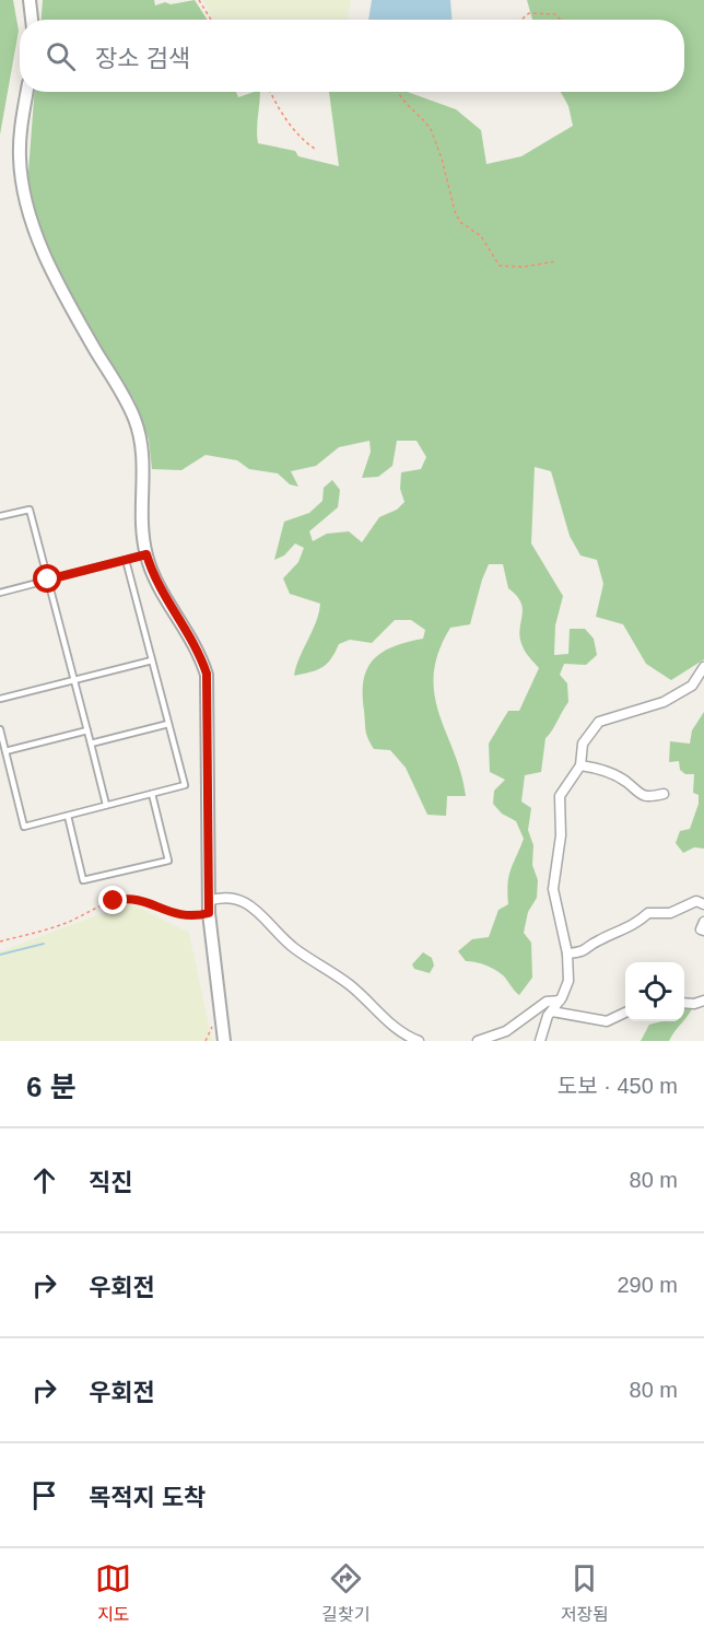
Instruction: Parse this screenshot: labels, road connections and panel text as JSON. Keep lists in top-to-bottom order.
{
  "page": {
    "search": "장소 검색",
    "heading": ["6 분", "도보 · 450 m"],
    "list": [
      ["직진", "80 m"],
      ["우회전", "290 m"],
      ["우회전", "80 m"],
      "목적지 도착"
    ],
    "nav": ["지도", "길찾기", "저장됨"]
  }
}
